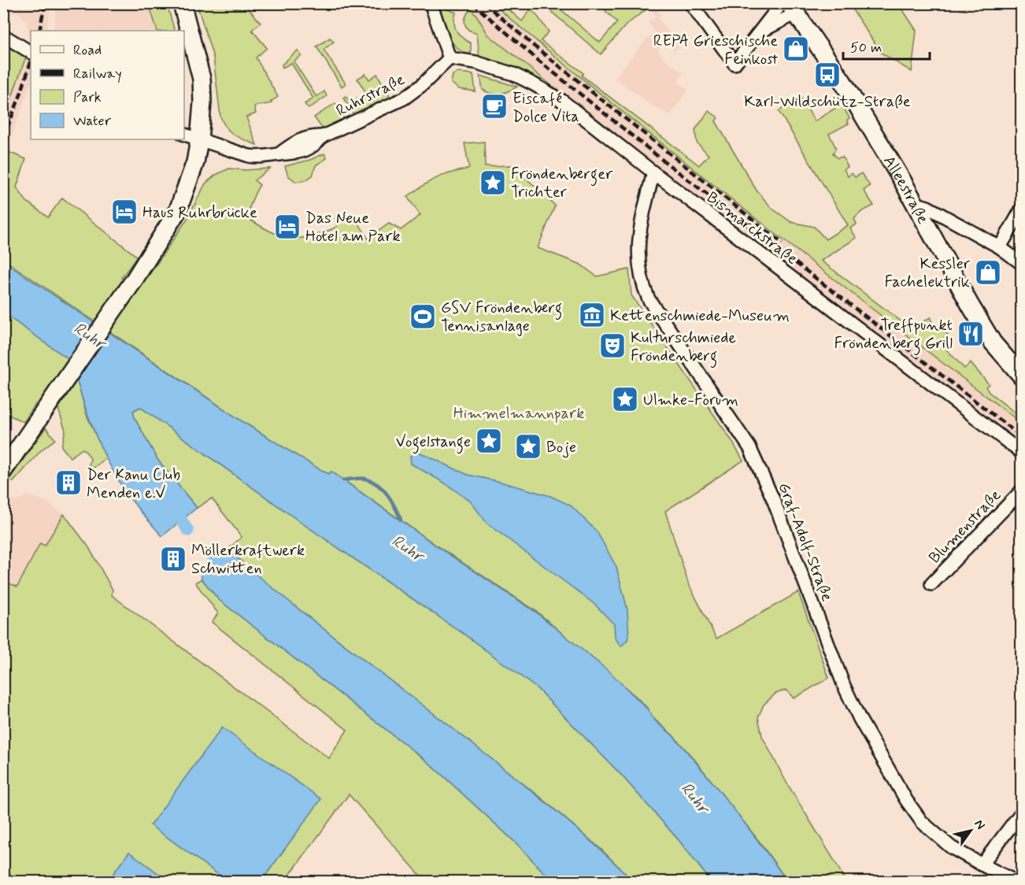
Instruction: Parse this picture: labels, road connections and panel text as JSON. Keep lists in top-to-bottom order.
{
  "streets": {
    "main road": ["Alleestraße"],
    "street": [
      "Ruhrstraße",
      "Bismarckstraße",
      "Blumenstraße",
      "Graf-Adolf-Straße"
    ]
  },
  "crossings": [
    ["Ruhrstraße", "Bismarckstraße"],
    ["Bismarckstraße", "Graf-Adolf-Straße"]
  ],
  "water": ["Ruhr"],
  "parks": ["Himmelmannpark"],
  "places": {
    "shop": ["REPA Grieschische Feinkost", "Kessler Fachelektrik"],
    "bus stop": ["Karl-Wildschütz-Straße"],
    "cafe": ["Eiscafé Dolce Vita"],
    "place": [
      "Fröndenberger Trichter",
      "Ulmke-Forum",
      "Vogelstange",
      "Boje"
    ],
    "hotel": ["Haus Ruhrbrücke", "Das Neue Hotel am Park"],
    "museum": ["Kettenschmiede-Museum"],
    "sports": ["GSV Fröndenberg Tennisanlage"],
    "restaurant": ["Treffpunkt Fröndenberg Grill"],
    "theatre": ["Kulturschmiede Fröndenberg"],
    "building": ["Der Kanu Club Menden e.V", "Möllerkraftwerk Schwitten"]
  },
  "legend": [
    "Road",
    "Railway",
    "Park",
    "Water"
  ],
  "scale_bar": "50 m",
  "north": "top right"
}
